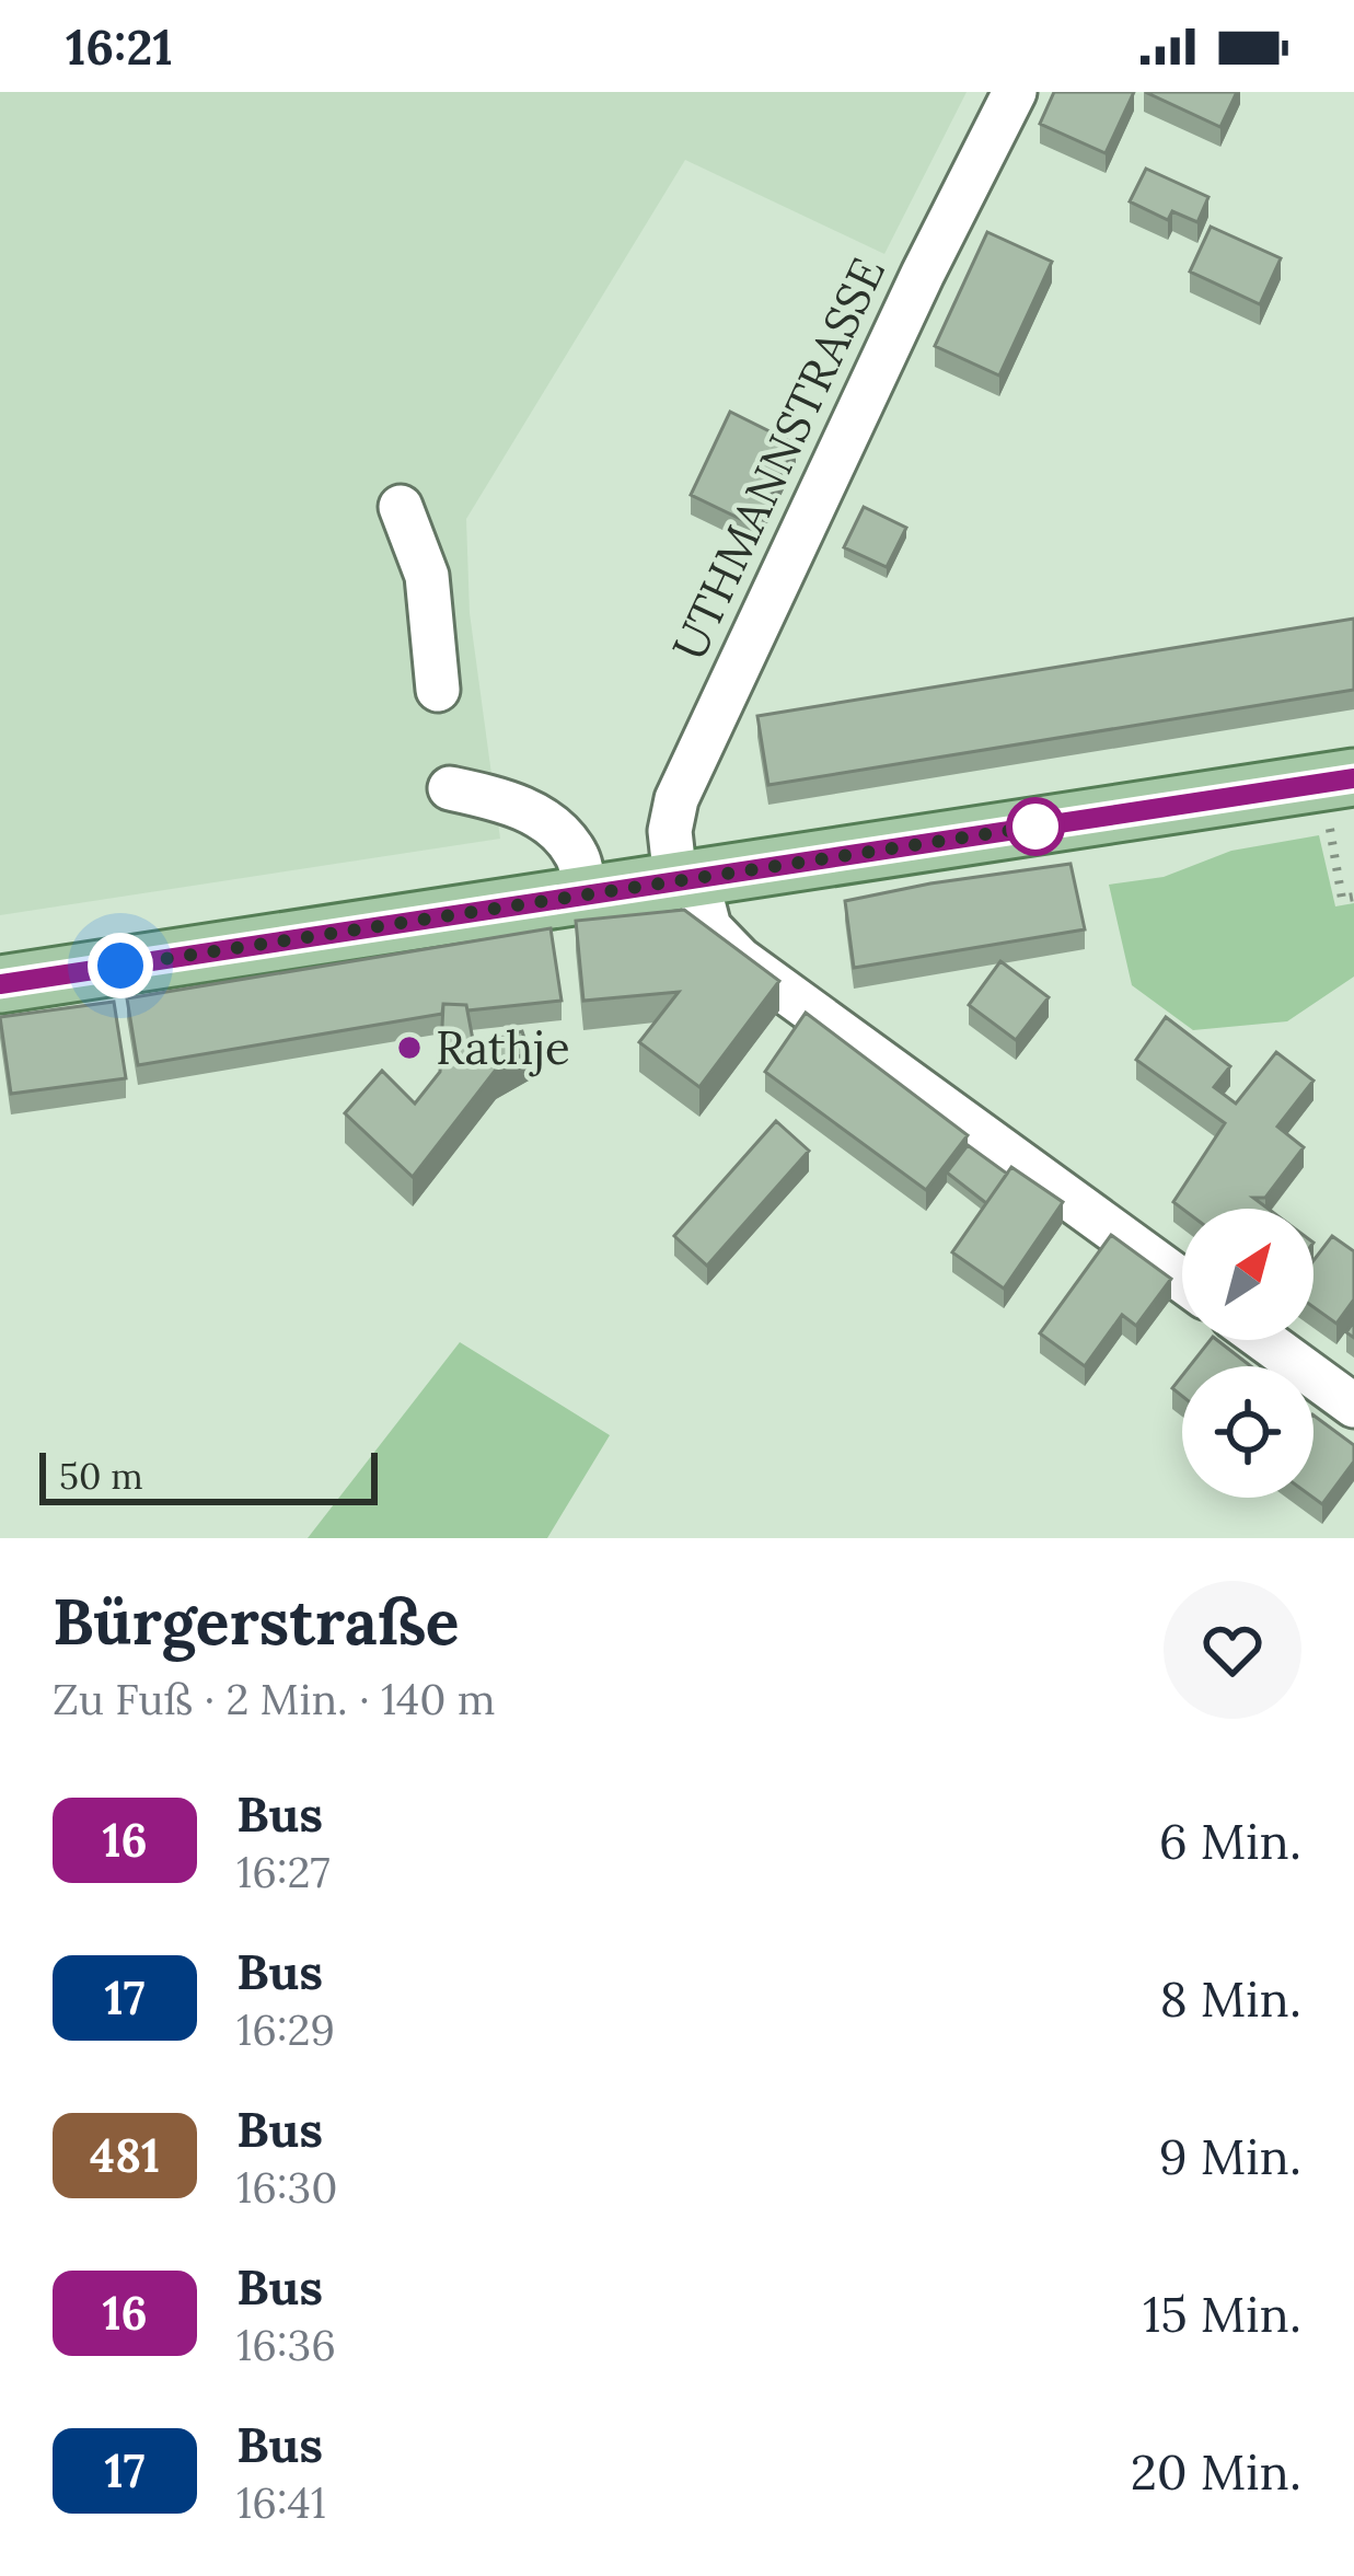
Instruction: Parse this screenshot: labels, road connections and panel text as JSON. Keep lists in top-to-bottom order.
{
  "streets": {
    "street": ["UTHMANNSTRASSE"]
  },
  "places": ["Rathje"],
  "lines": ["bus line 16"],
  "scale_bar": "50 m",
  "north": "top right",
  "page": {
    "status": "16:21",
    "scale": "50 m",
    "heading": ["Bürgerstraße", "Zu Fuß · 2 Min. · 140 m"],
    "list": [
      {
        "mark": "16",
        "name": "Bus",
        "note": "16:27",
        "value": "6 Min."
      },
      {
        "mark": "17",
        "name": "Bus",
        "note": "16:29",
        "value": "8 Min."
      },
      {
        "mark": "481",
        "name": "Bus",
        "note": "16:30",
        "value": "9 Min."
      },
      {
        "mark": "16",
        "name": "Bus",
        "note": "16:36",
        "value": "15 Min."
      },
      {
        "mark": "17",
        "name": "Bus",
        "note": "16:41",
        "value": "20 Min."
      }
    ]
  }
}
